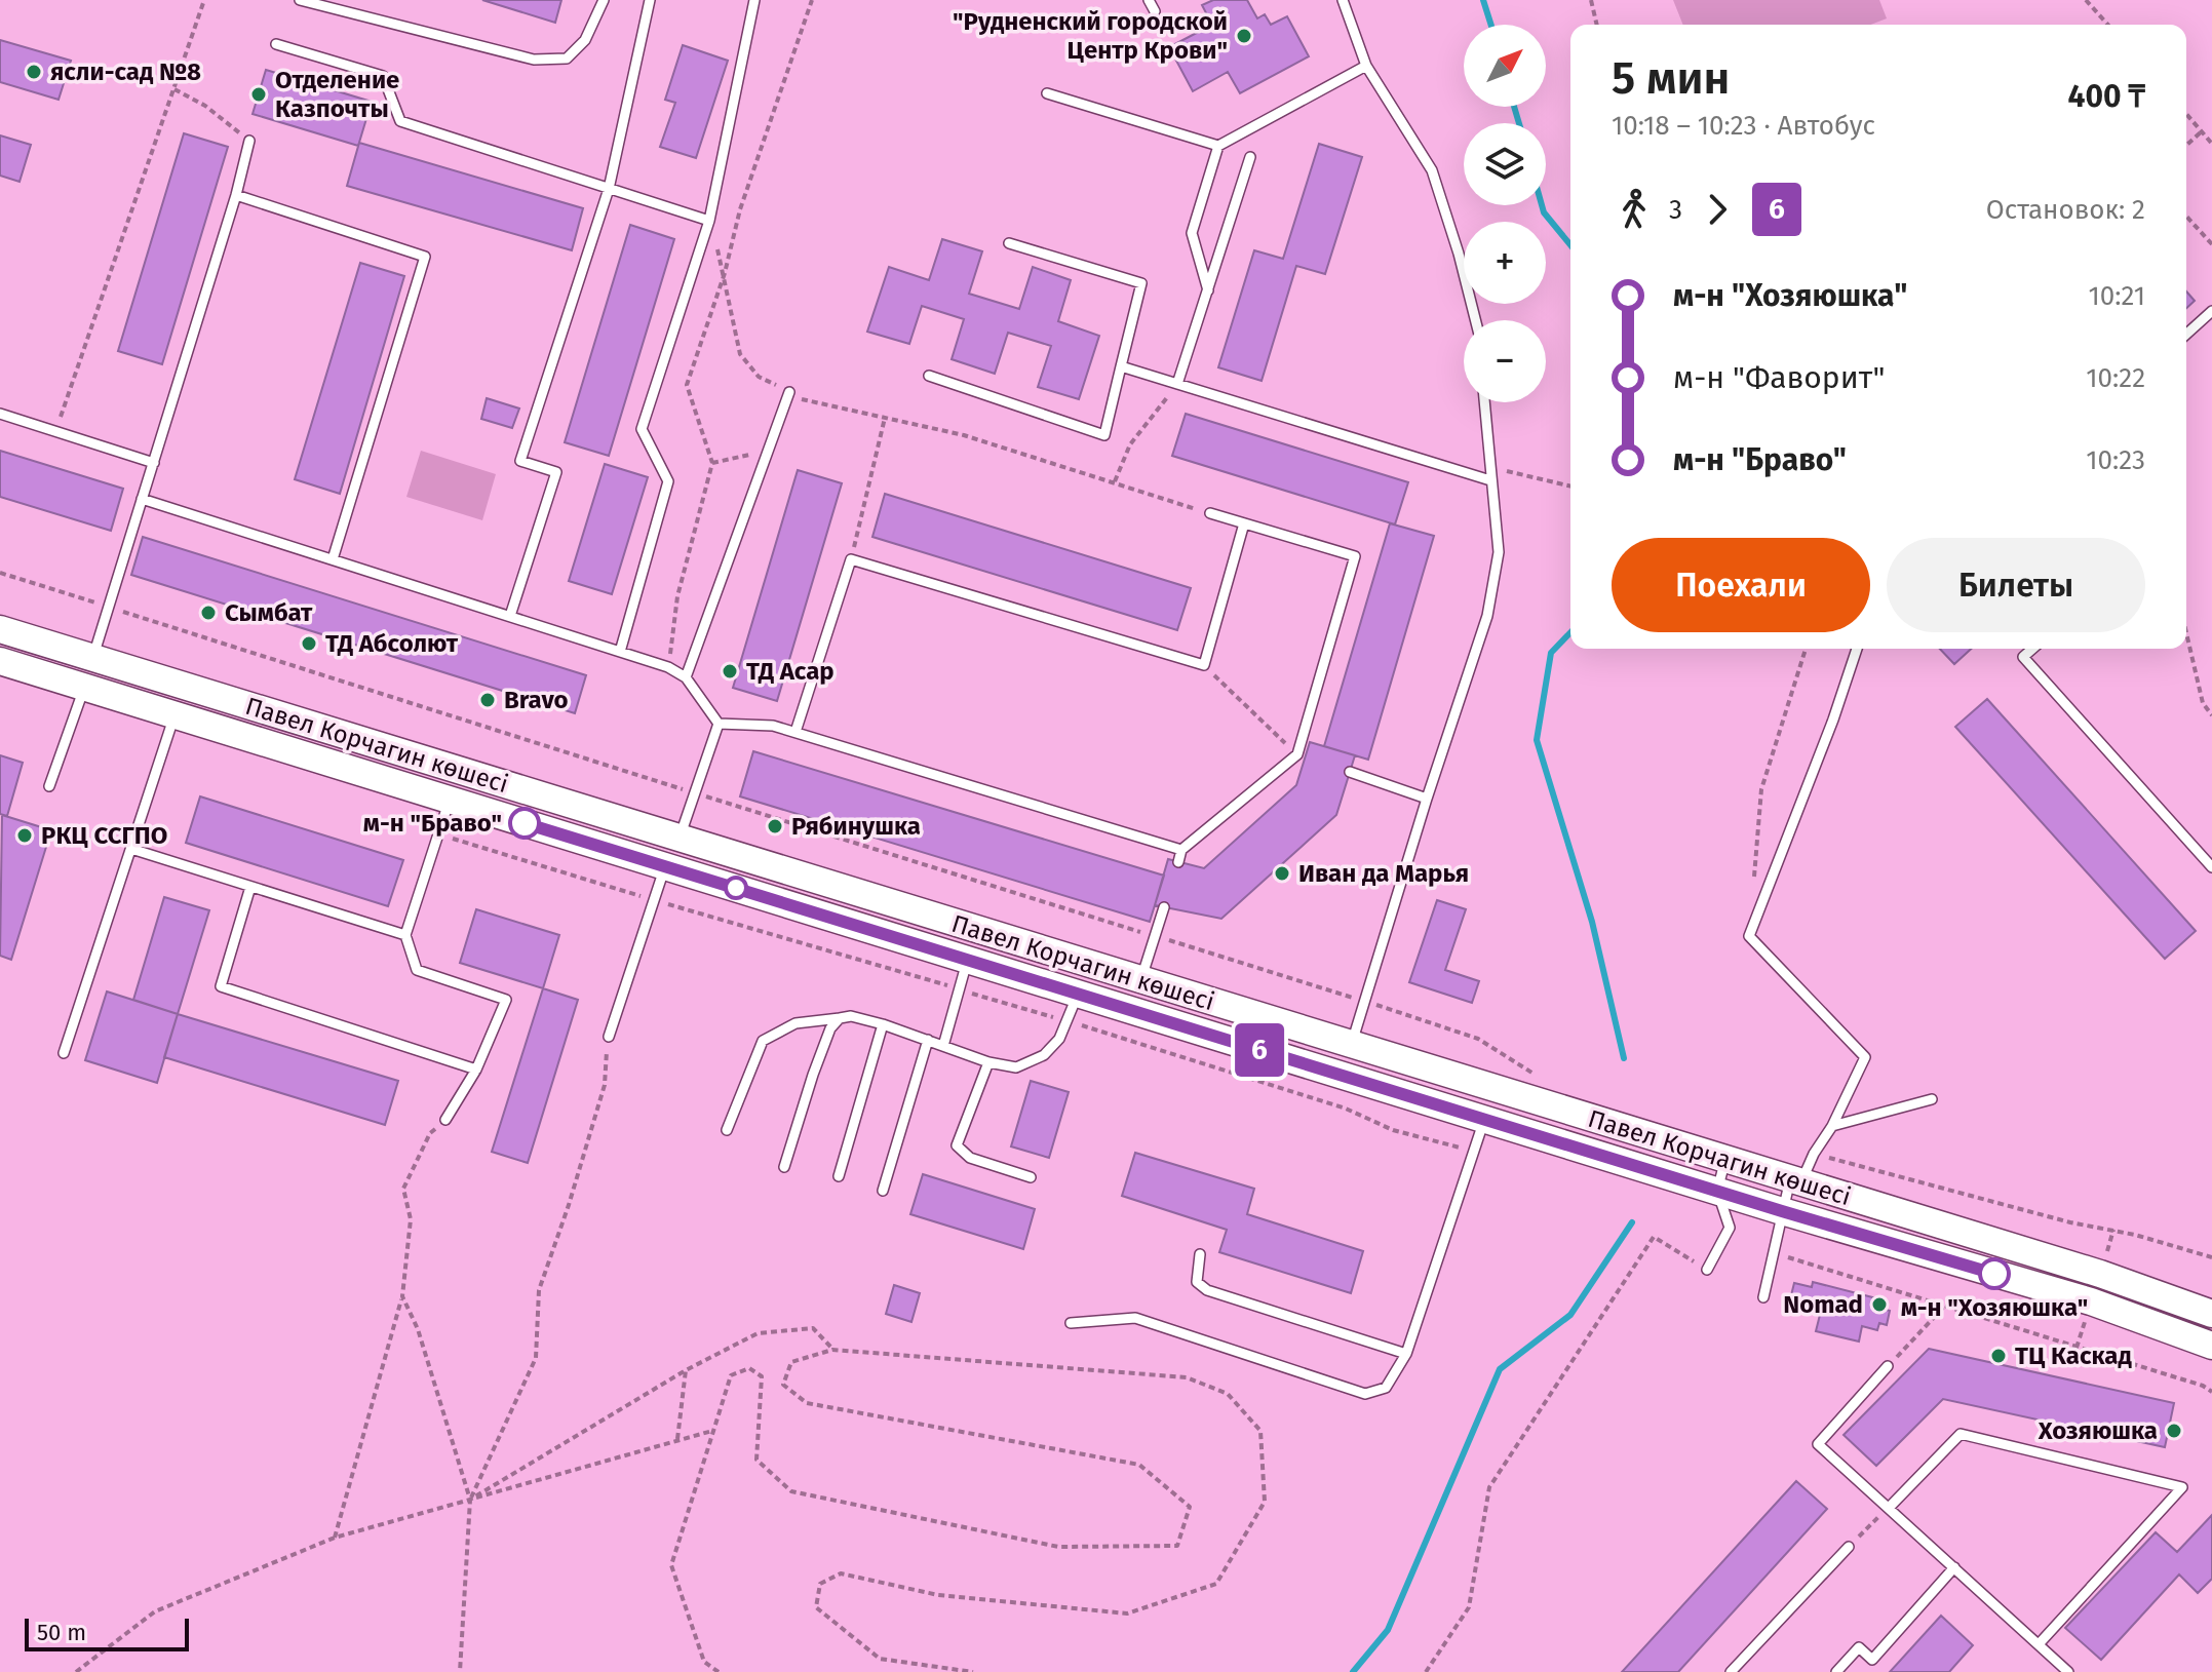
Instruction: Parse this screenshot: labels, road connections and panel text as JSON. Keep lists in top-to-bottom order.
{
  "streets": {
    "street": ["Павел Корчагин көшесі"]
  },
  "places": [
    "\"Рудненский городской Центр Крови\"",
    "ясли-сад №8",
    "Отделение Казпочты",
    "Сымбат",
    "ТД Абсолют",
    "ТД Асар",
    "Bravo",
    "м-н \"Браво\"",
    "Рябинушка",
    "РКЦ ССГПО",
    "Иван да Марья",
    "м-н \"Хозяюшка\"",
    "Nomad",
    "ТЦ Каскад",
    "Хозяюшка"
  ],
  "lines": ["bus line 6"],
  "scale_bar": "50 m",
  "north": "top right",
  "page": {
    "on_map": "6",
    "map_buttons": ["+", "−"],
    "heading": ["5 мин", "10:18 – 10:23 · Автобус", "400 ₸"],
    "legs": ["3", "6", "Остановок: 2"],
    "list": [
      {
        "name": "м-н \"Хозяюшка\"",
        "value": "10:21"
      },
      {
        "name": "м-н \"Фаворит\"",
        "value": "10:22"
      },
      {
        "name": "м-н \"Браво\"",
        "value": "10:23"
      }
    ],
    "buttons": ["Поехали", "Билеты"],
    "scale": "50 m"
  }
}
